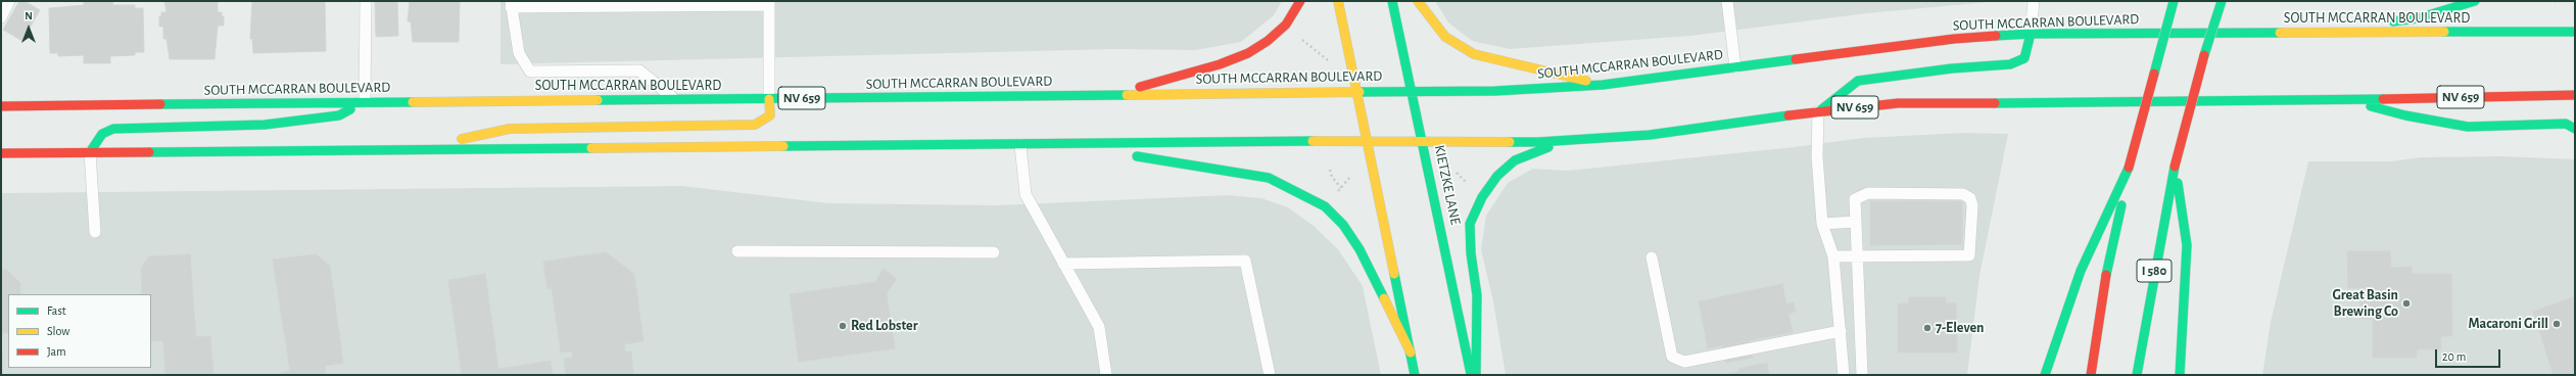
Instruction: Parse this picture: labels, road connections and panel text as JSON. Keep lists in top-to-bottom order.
{
  "streets": {
    "main road": [
      "SOUTH MCCARRAN BOULEVARD",
      "NV 659",
      "KIETZKE LANE",
      "I 580"
    ]
  },
  "crossings": [
    ["SOUTH MCCARRAN BOULEVARD", "KIETZKE LANE"],
    ["NV 659", "KIETZKE LANE"]
  ],
  "places": [
    "Great Basin Brewing Co",
    "Macaroni Grill",
    "Red Lobster",
    "7-Eleven"
  ],
  "legend": ["Fast", "Slow", "Jam"],
  "scale_bar": "20 m",
  "north": "top"
}
